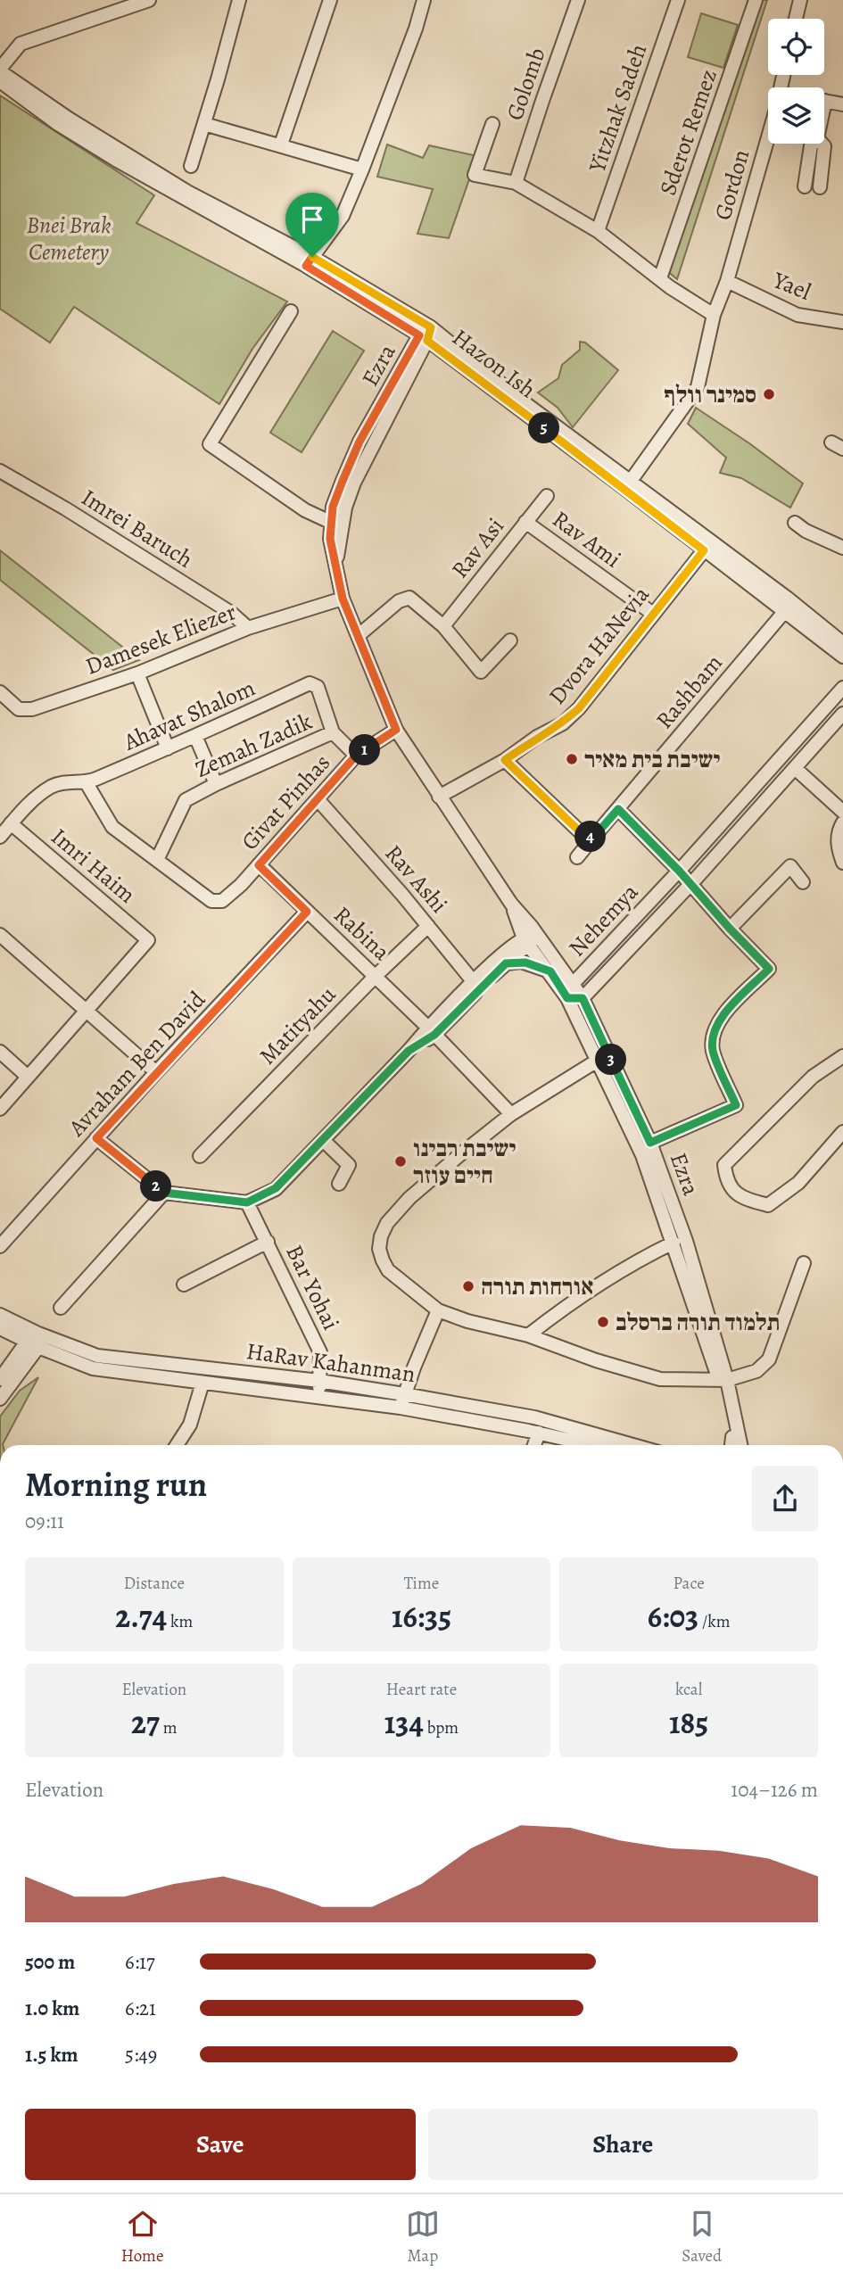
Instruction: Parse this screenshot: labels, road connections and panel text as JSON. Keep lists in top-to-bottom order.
{
  "streets": {
    "street": [
      "Golomb",
      "Yitzhak Sadeh",
      "Sderot Remez",
      "Gordon",
      "Yael",
      "Hazon Ish",
      "Ezra",
      "Imrei Baruch",
      "Rav Ami",
      "Rav Asi",
      "Damesek Eliezer",
      "Dvora HaNevia",
      "Rashbam",
      "Ahavat Shalom",
      "Zemah Zadik",
      "Givat Pinhas",
      "Imri Haim",
      "Rav Ashi",
      "Nehemya",
      "Rabina",
      "Matityahu",
      "Avraham Ben David",
      "Bar Yohai",
      "HaRav Kahanman"
    ]
  },
  "crossings": [
    ["Gordon", "Yael"],
    ["Gordon", "Hazon Ish"],
    ["Hazon Ish", "Ezra"],
    ["Hazon Ish", "Dvora HaNevia"],
    ["Hazon Ish", "Rashbam"],
    ["Ezra", "Damesek Eliezer"],
    ["Ezra", "Dvora HaNevia"],
    ["Ezra", "Givat Pinhas"],
    ["Ezra", "Nehemya"],
    ["Imrei Baruch", "Damesek Eliezer"],
    ["Rav Ami", "Rav Asi"],
    ["Rav Ami", "Dvora HaNevia"],
    ["Ahavat Shalom", "Zemah Zadik"],
    ["Ahavat Shalom", "Givat Pinhas"],
    ["Ahavat Shalom", "Imri Haim"],
    ["Zemah Zadik", "Givat Pinhas"],
    ["Givat Pinhas", "Rav Ashi"],
    ["Givat Pinhas", "Rabina"],
    ["Rav Ashi", "Matityahu"],
    ["Rabina", "Matityahu"],
    ["Rabina", "Avraham Ben David"],
    ["Bar Yohai", "HaRav Kahanman"]
  ],
  "parks": ["Bnei Brak Cemetery"],
  "places": [
    "סמינר וולף",
    "ישיבת בית מאיר",
    "ישיבת רבינו חיים עוזר",
    "אורחות תורה",
    "תלמוד תורה ברסלב"
  ],
  "page": {
    "pins": [
      "5",
      "1",
      "4",
      "3",
      "2"
    ],
    "heading": ["Morning run", "09:11"],
    "stats": [
      ["Distance", "2.74 km"],
      ["Time", "16:35"],
      ["Pace", "6:03 /km"],
      ["Elevation", "27 m"],
      ["Heart rate", "134 bpm"],
      ["kcal", "185"]
    ],
    "chart": ["Elevation", "104–126 m"],
    "list": [
      {
        "name": "500 m",
        "note": "6:17"
      },
      {
        "name": "1.0 km",
        "note": "6:21"
      },
      {
        "name": "1.5 km",
        "note": "5:49"
      }
    ],
    "buttons": ["Save", "Share"],
    "tabs": ["Home", "Map", "Saved"]
  }
}
